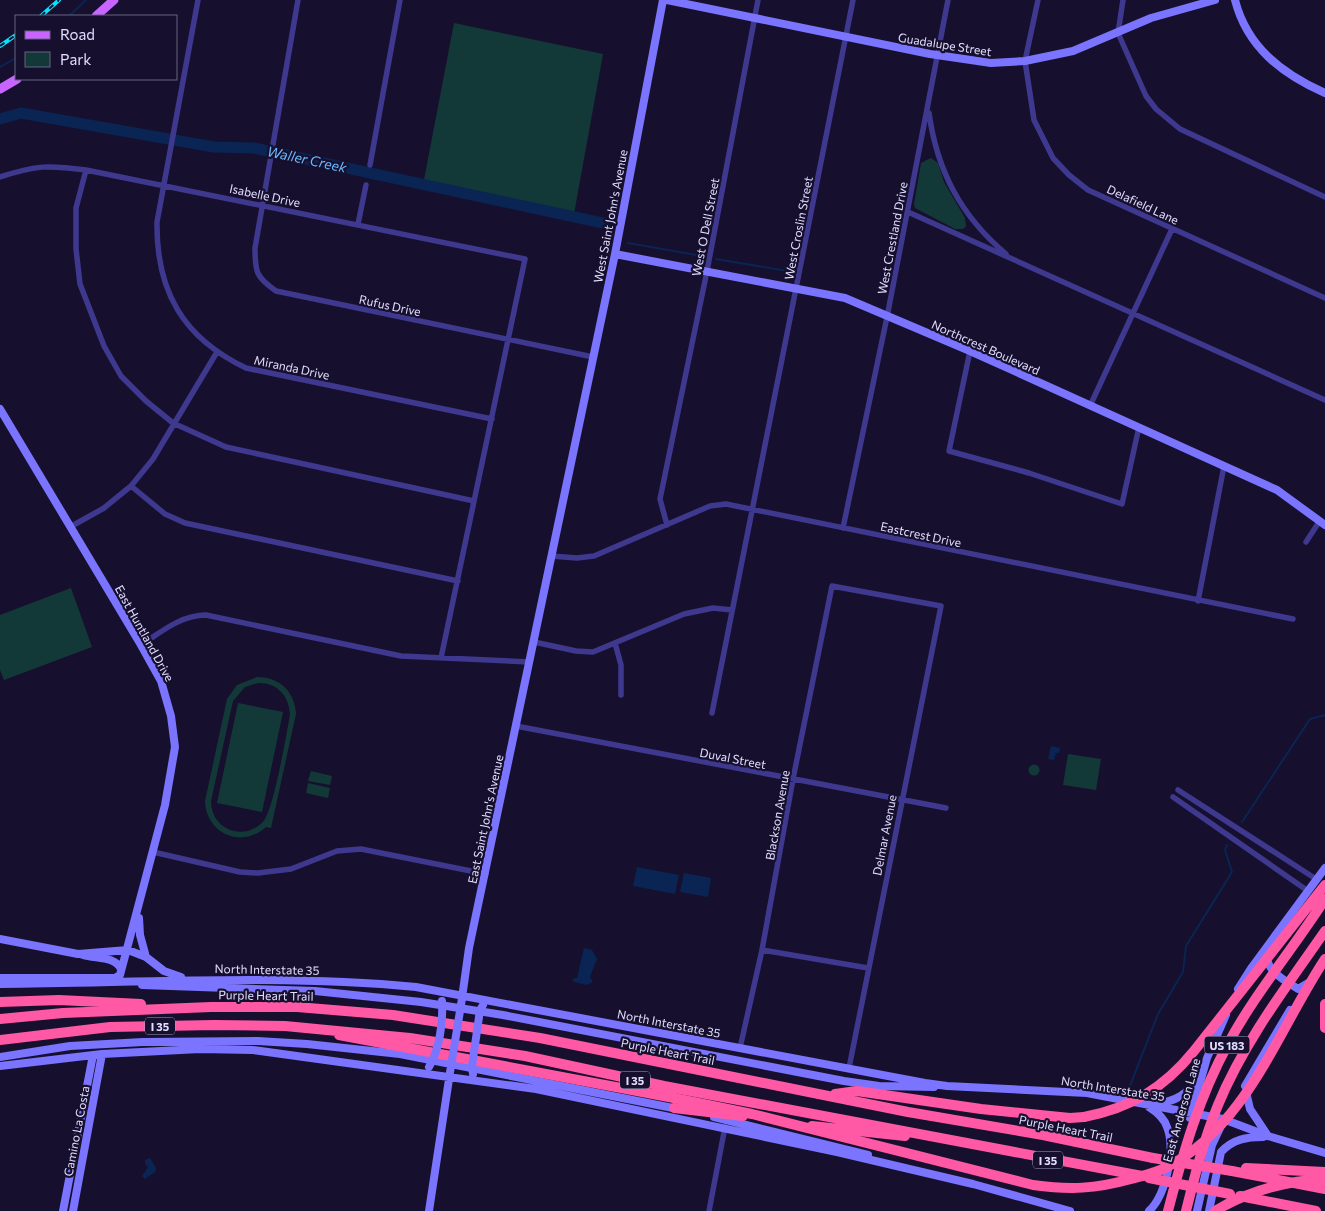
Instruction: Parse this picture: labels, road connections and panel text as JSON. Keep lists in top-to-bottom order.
{
  "streets": {
    "highway": ["Purple Heart Trail", "I 35", "US 183"],
    "main road": [
      "Guadalupe Street",
      "West Saint John's Avenue",
      "Northcrest Boulevard",
      "East Huntland Drive",
      "East Saint John's Avenue",
      "North Interstate 35",
      "East Anderson Lane",
      "Camino La Costa"
    ],
    "street": [
      "Isabelle Drive",
      "Delafield Lane",
      "West O Dell Street",
      "West Croslin Street",
      "West Crestland Drive",
      "Rufus Drive",
      "Miranda Drive",
      "Eastcrest Drive",
      "Duval Street",
      "Blackson Avenue",
      "Delmar Avenue"
    ]
  },
  "crossings": [
    ["Guadalupe Street", "Delafield Lane"],
    ["Guadalupe Street", "West O Dell Street"],
    ["Guadalupe Street", "West Croslin Street"],
    ["Guadalupe Street", "West Crestland Drive"],
    ["Isabelle Drive", "Rufus Drive"],
    ["Isabelle Drive", "Miranda Drive"],
    ["West Saint John's Avenue", "Rufus Drive"],
    ["West Saint John's Avenue", "Northcrest Boulevard"],
    ["West Saint John's Avenue", "East Saint John's Avenue"],
    ["West O Dell Street", "Northcrest Boulevard"],
    ["West O Dell Street", "Eastcrest Drive"],
    ["West Croslin Street", "Northcrest Boulevard"],
    ["West Croslin Street", "Eastcrest Drive"],
    ["West Crestland Drive", "Northcrest Boulevard"],
    ["West Crestland Drive", "Eastcrest Drive"],
    ["Eastcrest Drive", "East Saint John's Avenue"],
    ["Duval Street", "Blackson Avenue"],
    ["Duval Street", "East Saint John's Avenue"],
    ["Duval Street", "Delmar Avenue"],
    ["Blackson Avenue", "Delmar Avenue"],
    ["Blackson Avenue", "North Interstate 35"],
    ["East Saint John's Avenue", "North Interstate 35"],
    ["Delmar Avenue", "North Interstate 35"],
    ["North Interstate 35", "East Anderson Lane"]
  ],
  "water": ["Waller Creek"],
  "legend": ["Road", "Park"]
}
